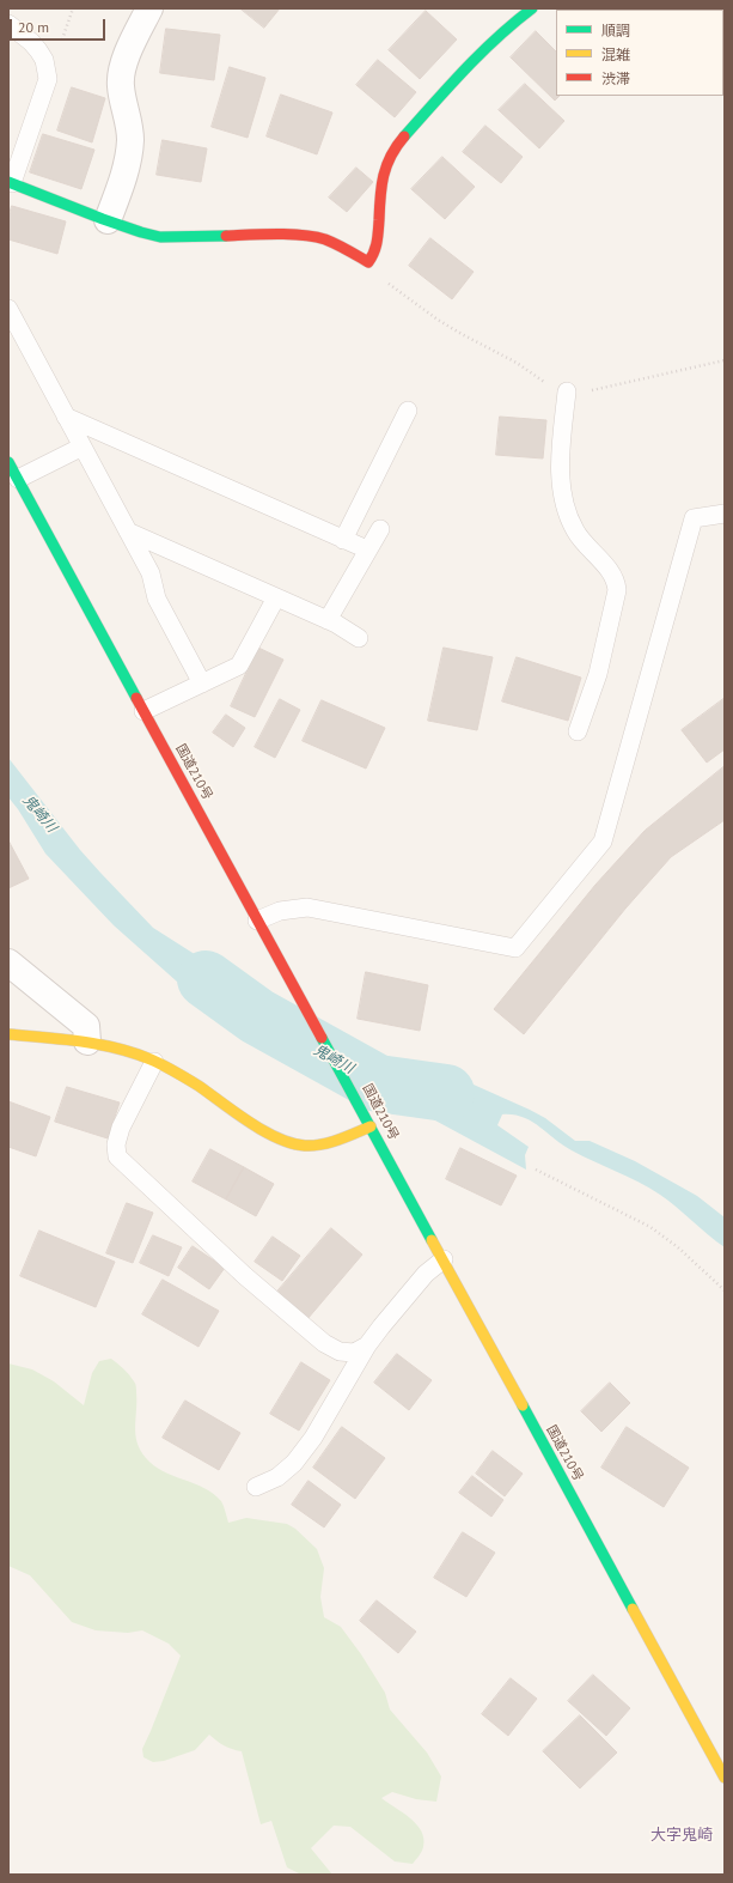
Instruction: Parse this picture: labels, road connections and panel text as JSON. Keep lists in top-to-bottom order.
{
  "streets": {
    "main road": ["国道210号"]
  },
  "districts": ["大字鬼崎"],
  "water": ["鬼崎川"],
  "legend": ["順調", "混雑", "渋滞"],
  "scale_bar": "20 m"
}
